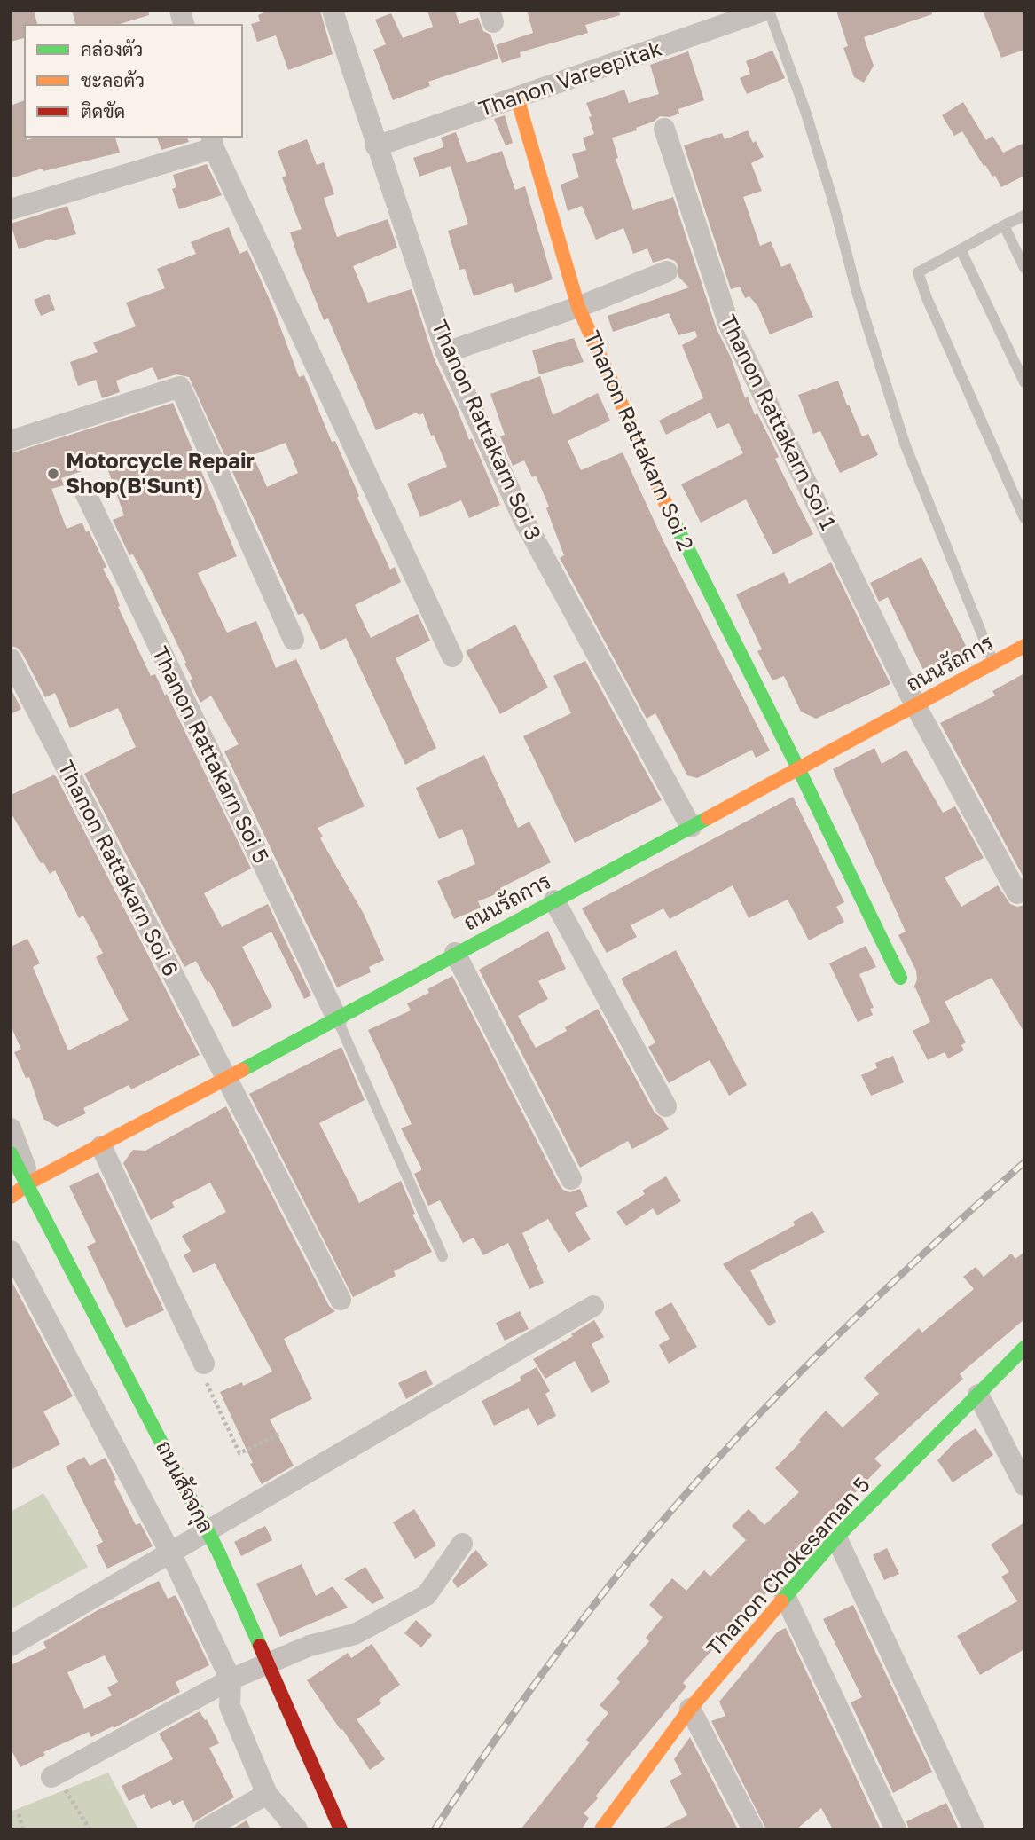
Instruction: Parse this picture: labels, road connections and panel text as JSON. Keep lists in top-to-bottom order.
{
  "streets": {
    "street": [
      "Thanon Vareepitak",
      "Thanon Rattakarn Soi 1",
      "Thanon Rattakarn Soi 3",
      "Thanon Rattakarn Soi 2",
      "ถนนรัถการ",
      "Thanon Rattakarn Soi 5",
      "Thanon Rattakarn Soi 6",
      "ถนนสัจจกุล",
      "Thanon Chokesaman 5"
    ]
  },
  "crossings": [
    ["Thanon Vareepitak", "Thanon Rattakarn Soi 3"],
    ["Thanon Vareepitak", "Thanon Rattakarn Soi 2"],
    ["Thanon Rattakarn Soi 1", "ถนนรัถการ"],
    ["Thanon Rattakarn Soi 3", "ถนนรัถการ"],
    ["Thanon Rattakarn Soi 2", "ถนนรัถการ"],
    ["ถนนรัถการ", "Thanon Rattakarn Soi 5"],
    ["ถนนรัถการ", "Thanon Rattakarn Soi 6"]
  ],
  "places": ["Motorcycle Repair Shop(B'Sunt)"],
  "legend": ["คล่องตัว", "ชะลอตัว", "ติดขัด"]
}
